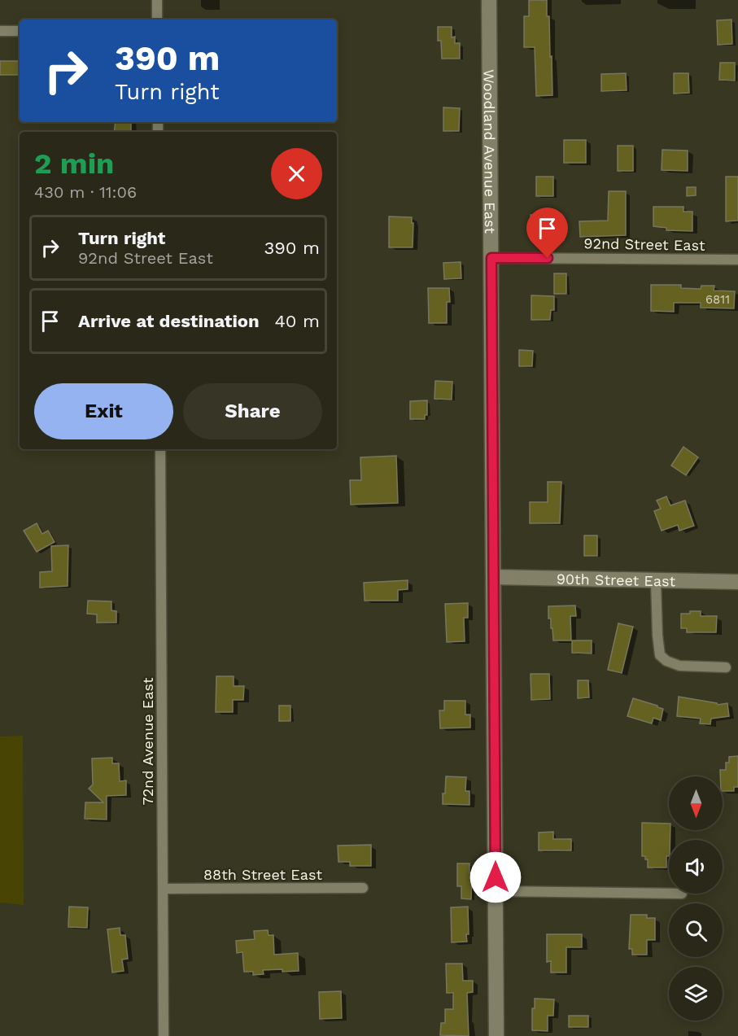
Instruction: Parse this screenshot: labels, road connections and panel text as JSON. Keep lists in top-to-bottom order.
{
  "streets": {
    "street": [
      "Woodland Avenue East",
      "92nd Street East",
      "90th Street East",
      "72nd Avenue East",
      "88th Street East"
    ]
  },
  "crossings": [
    ["Woodland Avenue East", "92nd Street East"],
    ["Woodland Avenue East", "90th Street East"],
    ["72nd Avenue East", "88th Street East"]
  ],
  "house_numbers": ["6811"],
  "north": "bottom",
  "page": {
    "turn": ["390 m", "Turn right"],
    "heading": ["2 min", "430 m · 11:06"],
    "list": [
      {
        "name": "Turn right",
        "note": "92nd Street East",
        "value": "390 m"
      },
      {
        "name": "Arrive at destination",
        "value": "40 m"
      }
    ],
    "buttons": ["Exit", "Share"]
  }
}
